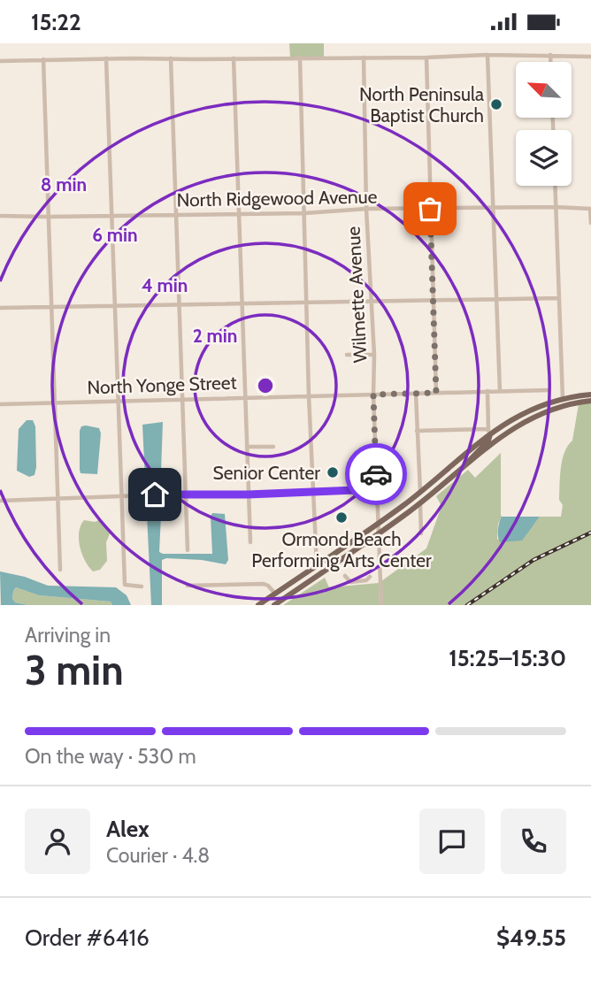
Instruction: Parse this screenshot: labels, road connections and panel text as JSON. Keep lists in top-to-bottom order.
{
  "streets": {
    "street": ["North Ridgewood Avenue", "Wilmette Avenue", "North Yonge Street"]
  },
  "crossings": [
    ["North Ridgewood Avenue", "Wilmette Avenue"],
    ["Wilmette Avenue", "North Yonge Street"]
  ],
  "places": ["North Peninsula Baptist Church", "Senior Center", "Ormond Beach Performing Arts Center"],
  "north": "top left",
  "page": {
    "status": "15:22",
    "heading": ["3 min", "Arriving in", "15:25–15:30"],
    "panel": [
      "Alex",
      "Courier · 4.8",
      "Order #6416",
      "$49.55"
    ],
    "bar": "On the way · 530 m"
  },
  "rings": [
    "8 min",
    "6 min",
    "4 min",
    "2 min"
  ]
}
